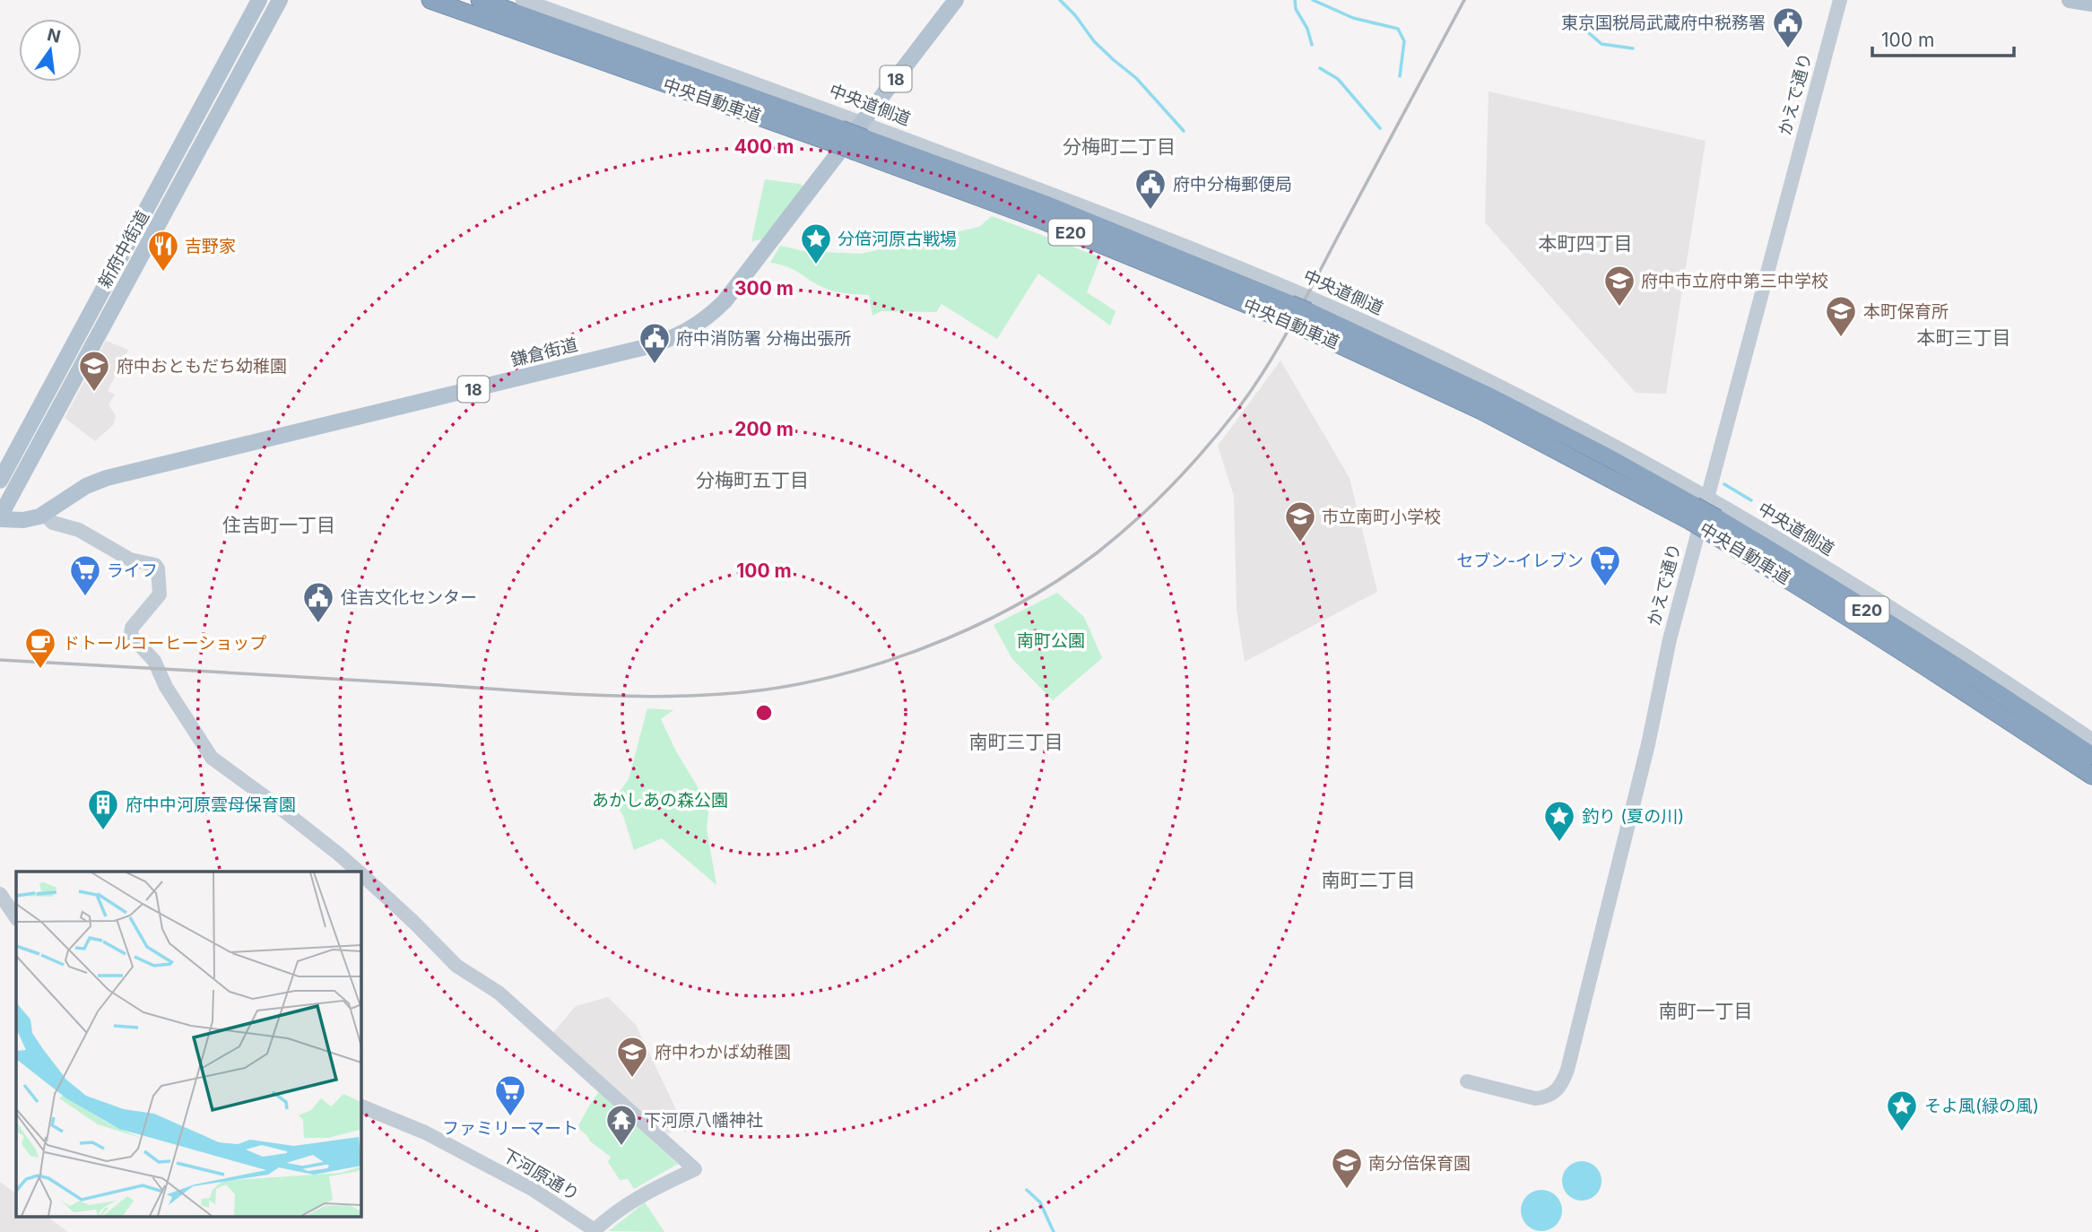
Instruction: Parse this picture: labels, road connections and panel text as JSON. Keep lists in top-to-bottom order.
{
  "streets": {
    "highway": ["中央自動車道", "E20"],
    "main road": ["18", "新府中街道", "鎌倉街道"],
    "street": ["かえで通り", "中央道側道", "下河原通り"]
  },
  "crossings": [
    ["かえで通り", "中央道側道"],
    ["中央道側道", "鎌倉街道"],
    ["新府中街道", "鎌倉街道"]
  ],
  "districts": [
    "分梅町二丁目",
    "本町四丁目",
    "本町三丁目",
    "分梅町五丁目",
    "住吉町一丁目",
    "南町三丁目",
    "南町二丁目",
    "南町一丁目"
  ],
  "parks": ["南町公園", "あかしあの森公園"],
  "places": {
    "public building": [
      "東京国税局武蔵府中税務署",
      "府中分梅郵便局",
      "府中消防署 分梅出張所",
      "住吉文化センター"
    ],
    "place": ["分倍河原古戦場", "釣り (夏の川)", "そよ風(緑の風)"],
    "restaurant": ["吉野家"],
    "school or university": [
      "府中市立府中第三中学校",
      "本町保育所",
      "府中おともだち幼稚園",
      "市立南町小学校",
      "府中わかば幼稚園",
      "南分倍保育園"
    ],
    "supermarket": ["セブン-イレブン", "ライフ", "ファミリーマート"],
    "cafe": ["ドトールコーヒーショップ"],
    "building": ["府中中河原雲母保育園"],
    "temple": ["下河原八幡神社"]
  },
  "scale_bar": "100 m",
  "north": "top",
  "rings": [
    "400 m",
    "300 m",
    "200 m",
    "100 m"
  ]
}
